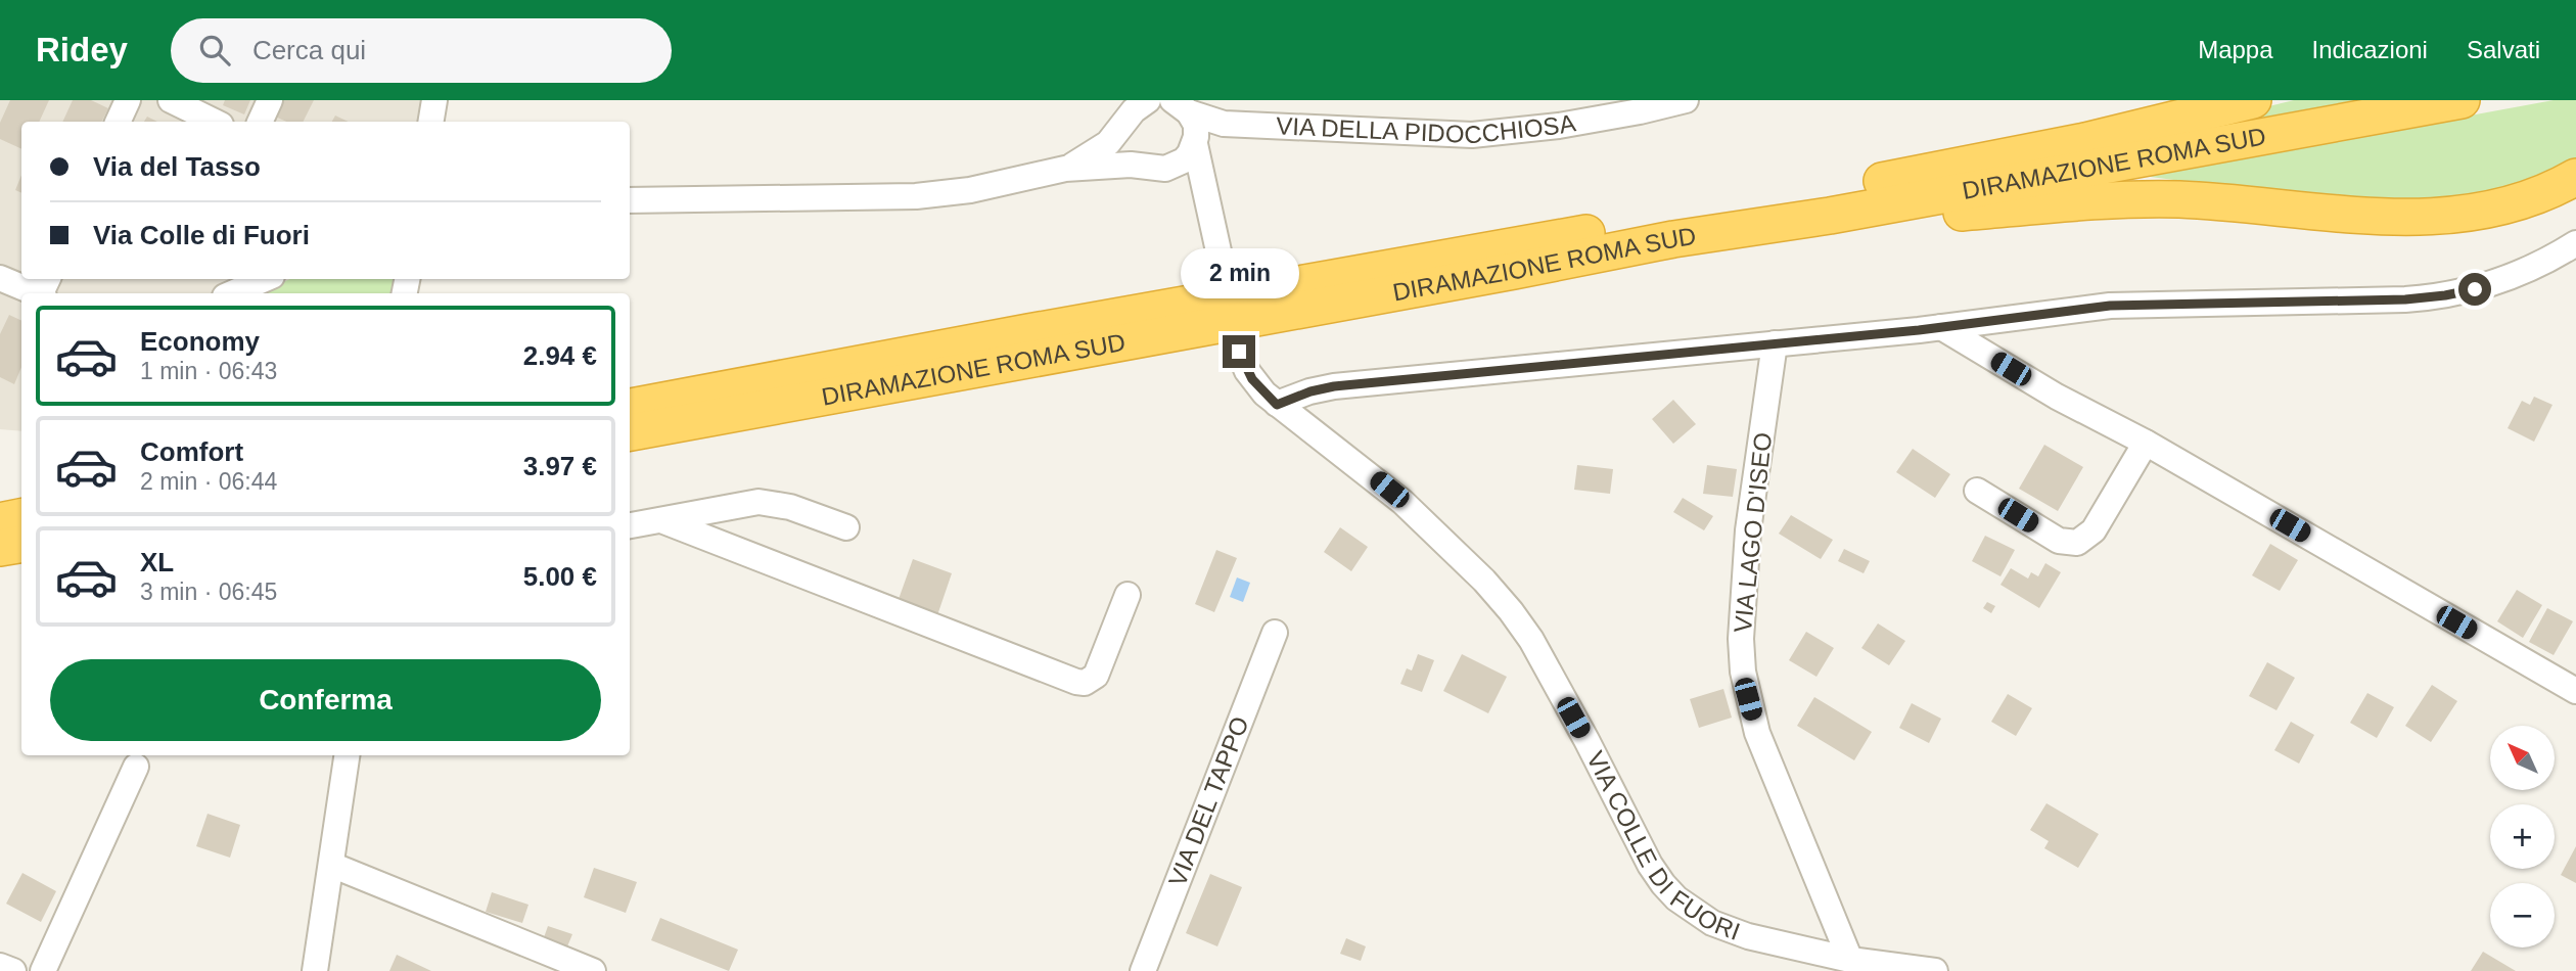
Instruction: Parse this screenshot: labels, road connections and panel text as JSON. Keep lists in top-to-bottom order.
{
  "streets": {
    "highway": ["DIRAMAZIONE ROMA SUD"],
    "street": [
      "VIA DELLA PIDOCCHIOSA",
      "VIA LAGO D'ISEO",
      "VIA DEL TAPPO",
      "VIA COLLE DI FUORI"
    ]
  },
  "crossings": [
    ["VIA LAGO D'ISEO", "VIA COLLE DI FUORI"]
  ],
  "north": "top left",
  "page": {
    "header": "Ridey",
    "search": "Cerca qui",
    "nav": ["Mappa", "Indicazioni", "Salvati"],
    "banner": ["Via del Tasso", "Via Colle di Fuori"],
    "bubble": "2 min",
    "list": [
      {
        "name": "Economy",
        "note": "1 min · 06:43",
        "value": "2.94 €"
      },
      {
        "name": "Comfort",
        "note": "2 min · 06:44",
        "value": "3.97 €"
      },
      {
        "name": "XL",
        "note": "3 min · 06:45",
        "value": "5.00 €"
      }
    ],
    "buttons": "Conferma",
    "map_buttons": ["+", "−"]
  }
}
